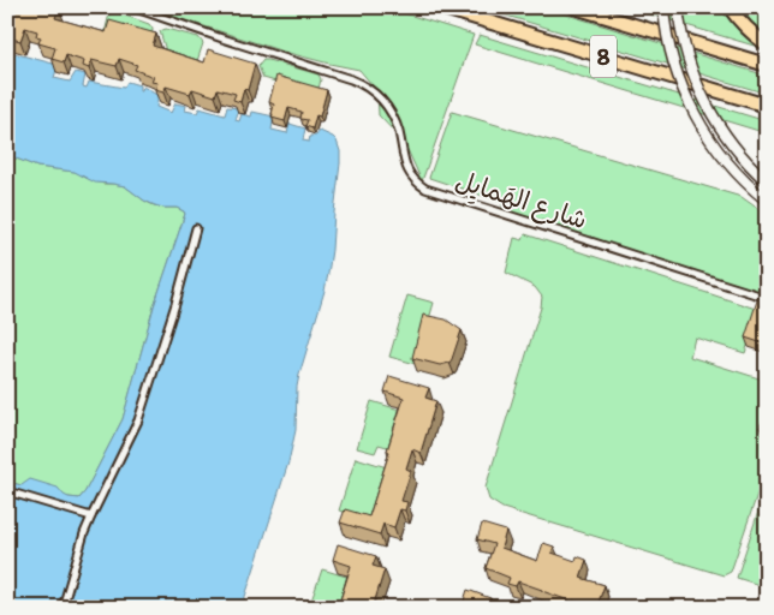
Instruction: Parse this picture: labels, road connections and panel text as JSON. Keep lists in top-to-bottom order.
{
  "streets": {
    "highway": ["8"],
    "street": ["شارع الهَمايِل"]
  }
}
